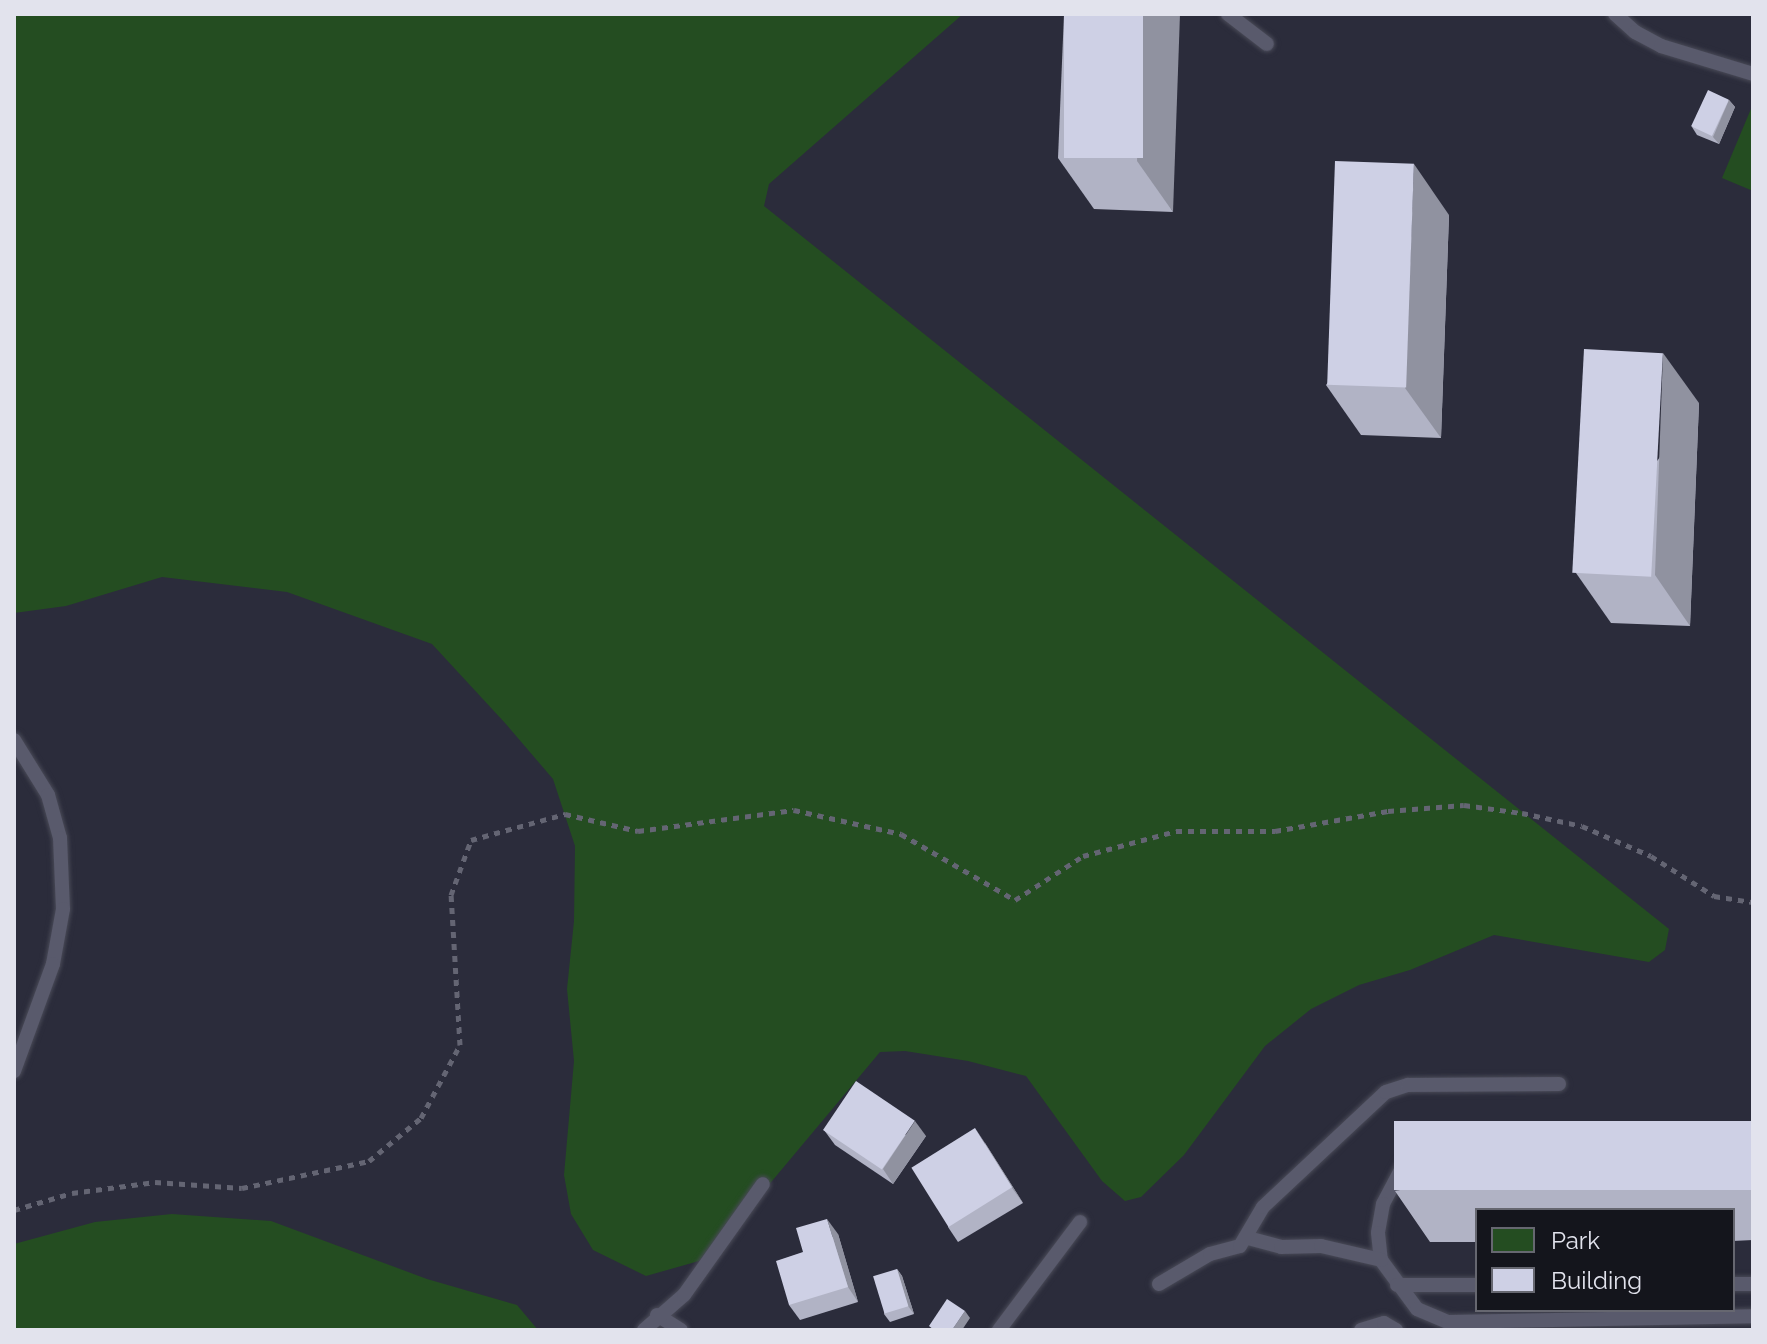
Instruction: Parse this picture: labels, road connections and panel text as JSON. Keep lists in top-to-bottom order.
{
  "legend": ["Park", "Building"]
}
